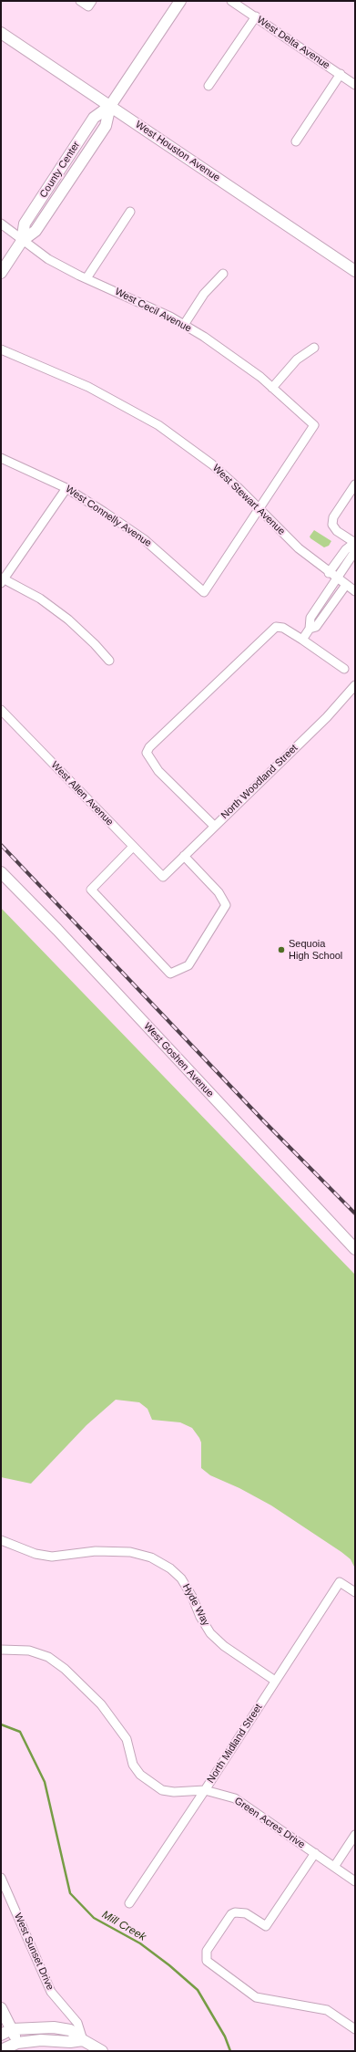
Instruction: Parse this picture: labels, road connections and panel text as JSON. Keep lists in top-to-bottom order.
{
  "streets": {
    "main road": ["West Houston Avenue", "County Center", "West Goshen Avenue"],
    "street": [
      "West Delta Avenue",
      "West Cecil Avenue",
      "West Stewart Avenue",
      "West Connelly Avenue",
      "North Woodland Street",
      "West Allen Avenue",
      "Hyde Way",
      "North Midland Street",
      "Green Acres Drive",
      "West Sunset Drive"
    ]
  },
  "crossings": [
    ["West Houston Avenue", "County Center"],
    ["County Center", "West Cecil Avenue"],
    ["West Cecil Avenue", "West Stewart Avenue"],
    ["West Cecil Avenue", "West Connelly Avenue"],
    ["West Stewart Avenue", "West Connelly Avenue"],
    ["North Woodland Street", "West Allen Avenue"],
    ["Hyde Way", "North Midland Street"],
    ["North Midland Street", "Green Acres Drive"]
  ],
  "water": ["Mill Creek"],
  "places": ["Sequoia High School"]
}
